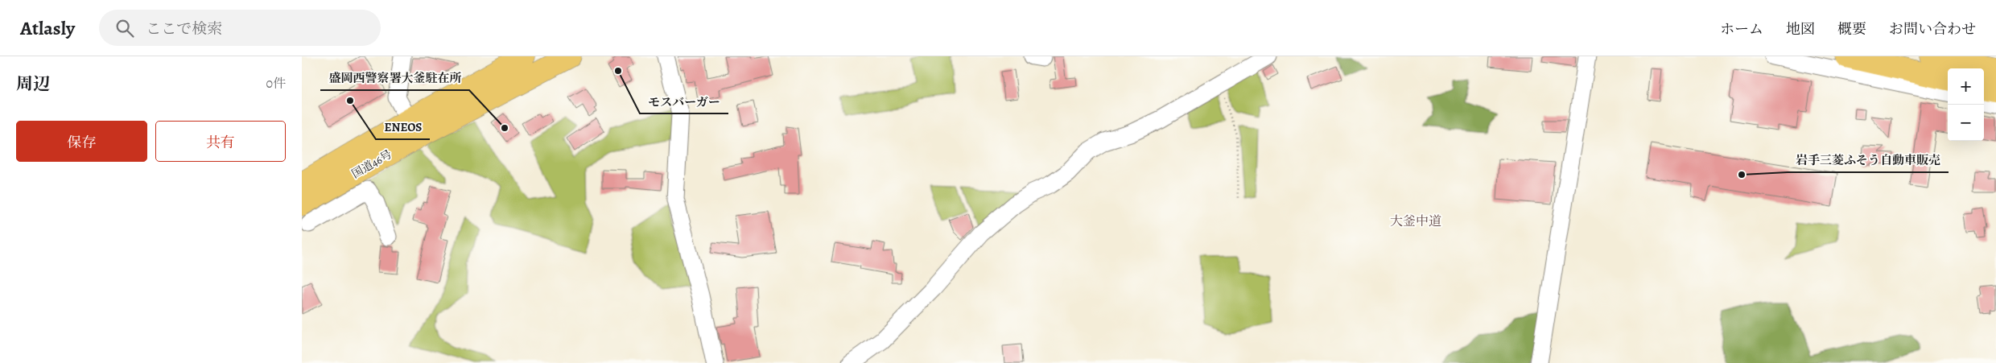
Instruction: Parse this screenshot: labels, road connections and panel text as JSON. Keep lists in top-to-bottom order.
{
  "streets": {
    "highway": ["国道46号"]
  },
  "districts": ["大釜中道"],
  "places": [
    "モスバーガー",
    "ENEOS",
    "盛岡西警察署大釜駐在所",
    "岩手三菱ふそう自動車販売"
  ],
  "page": {
    "header": "Atlasly",
    "search": "ここで検索",
    "nav": [
      "ホーム",
      "地図",
      "概要",
      "お問い合わせ"
    ],
    "heading": ["周辺", "0件"],
    "map_buttons": ["+", "−"],
    "buttons": ["保存", "共有"]
  }
}
